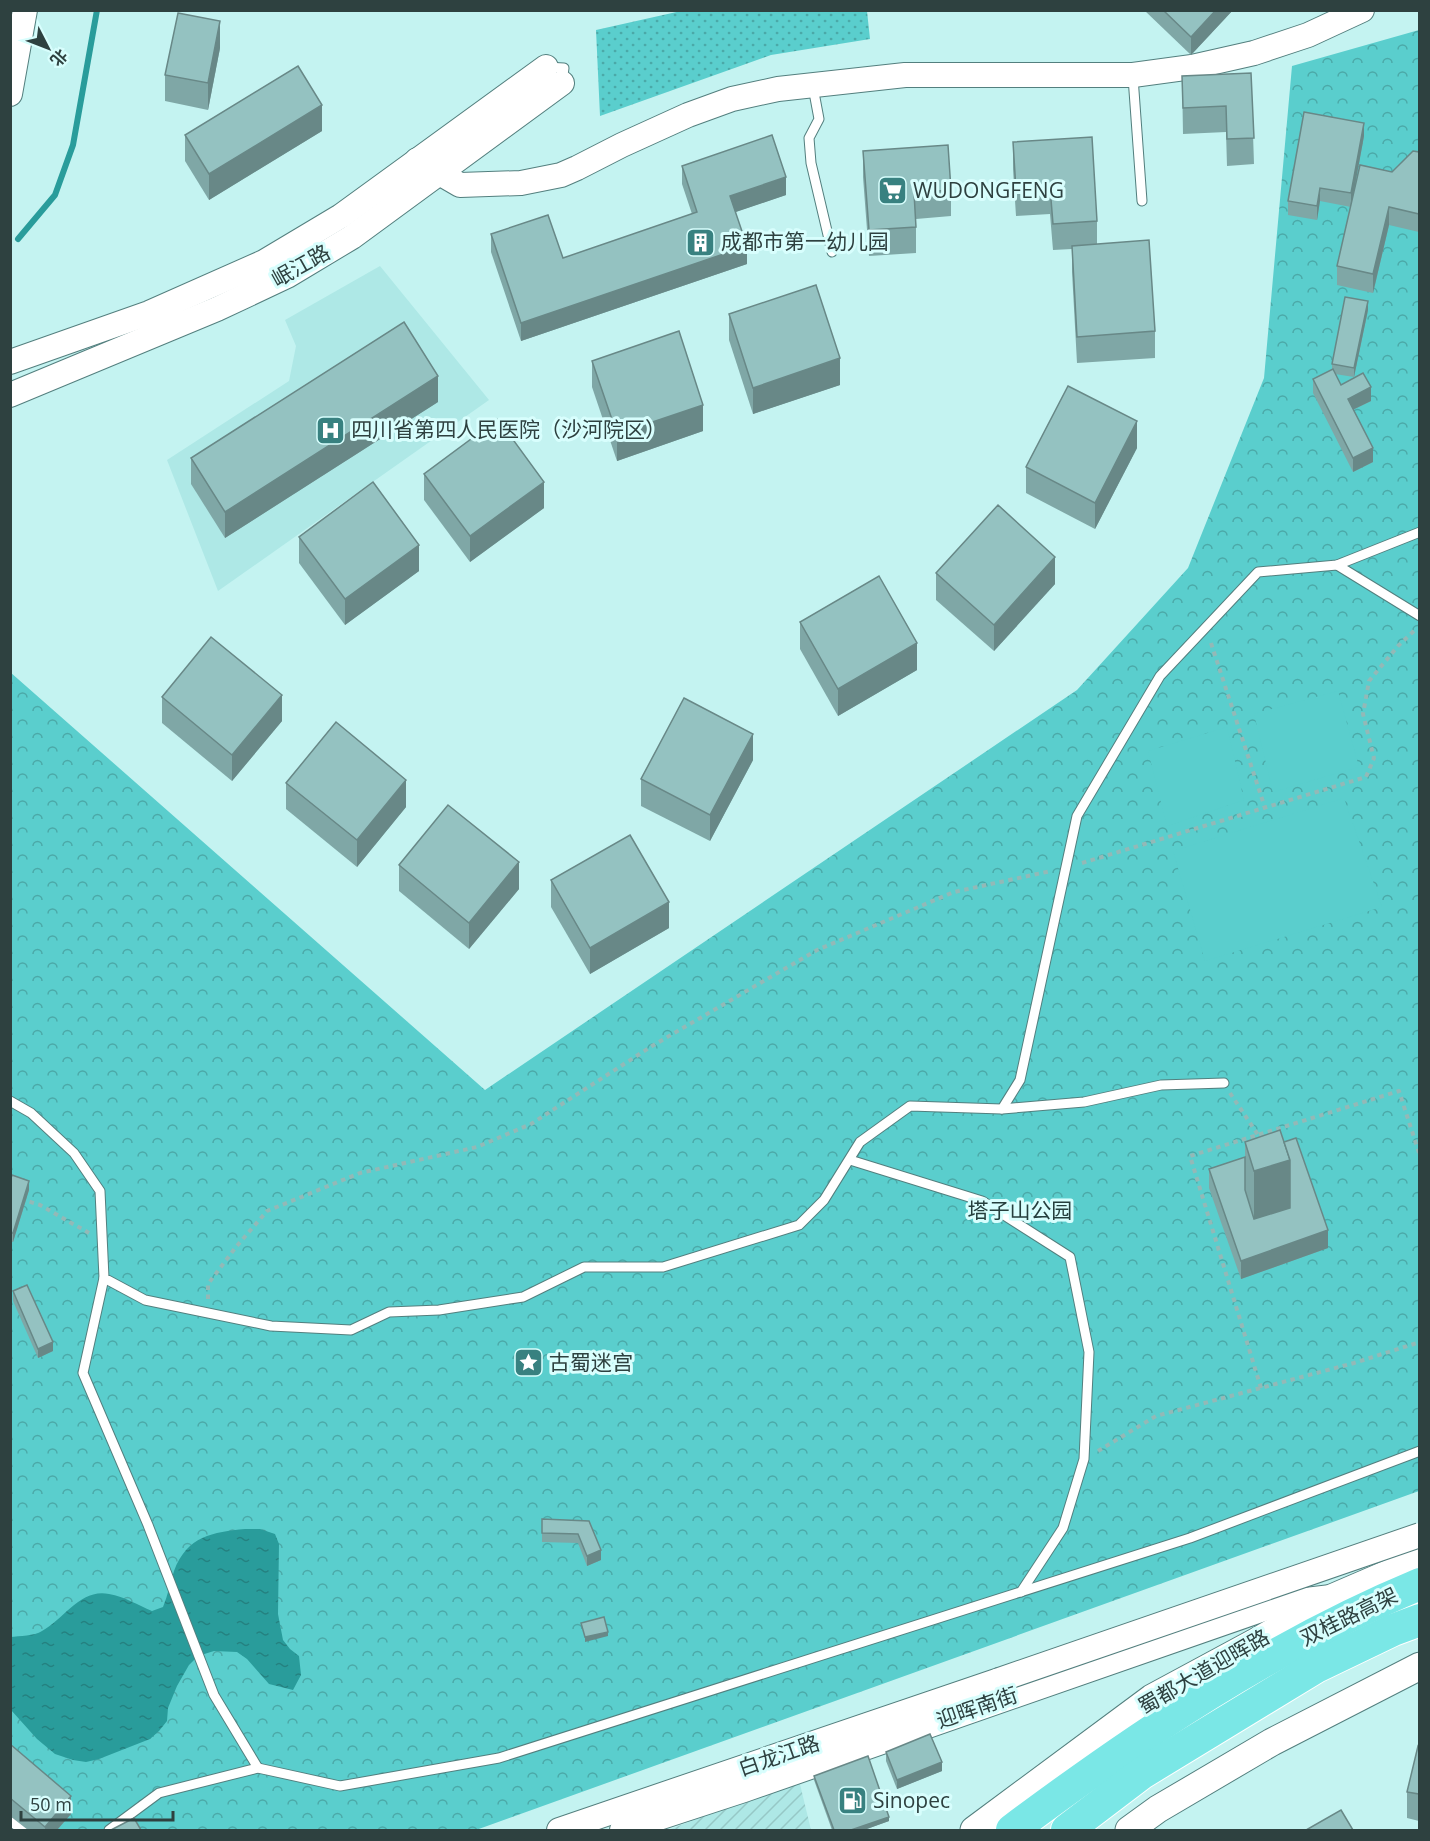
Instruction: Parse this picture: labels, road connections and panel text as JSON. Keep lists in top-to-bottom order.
{
  "streets": {
    "highway": ["双桂路高架"],
    "main road": ["蜀都大道迎晖路"],
    "street": ["岷江路", "迎晖南街", "白龙江路"]
  },
  "crossings": [
    ["蜀都大道迎晖路", "迎晖南街"]
  ],
  "parks": ["塔子山公园"],
  "places": {
    "supermarket": ["WUDONGFENG"],
    "building": ["成都市第一幼儿园"],
    "hospital": ["四川省第四人民医院（沙河院区）"],
    "place": ["古蜀迷宫"],
    "fuel station": ["Sinopec"]
  },
  "scale_bar": "50 m",
  "north": "bottom right"
}
